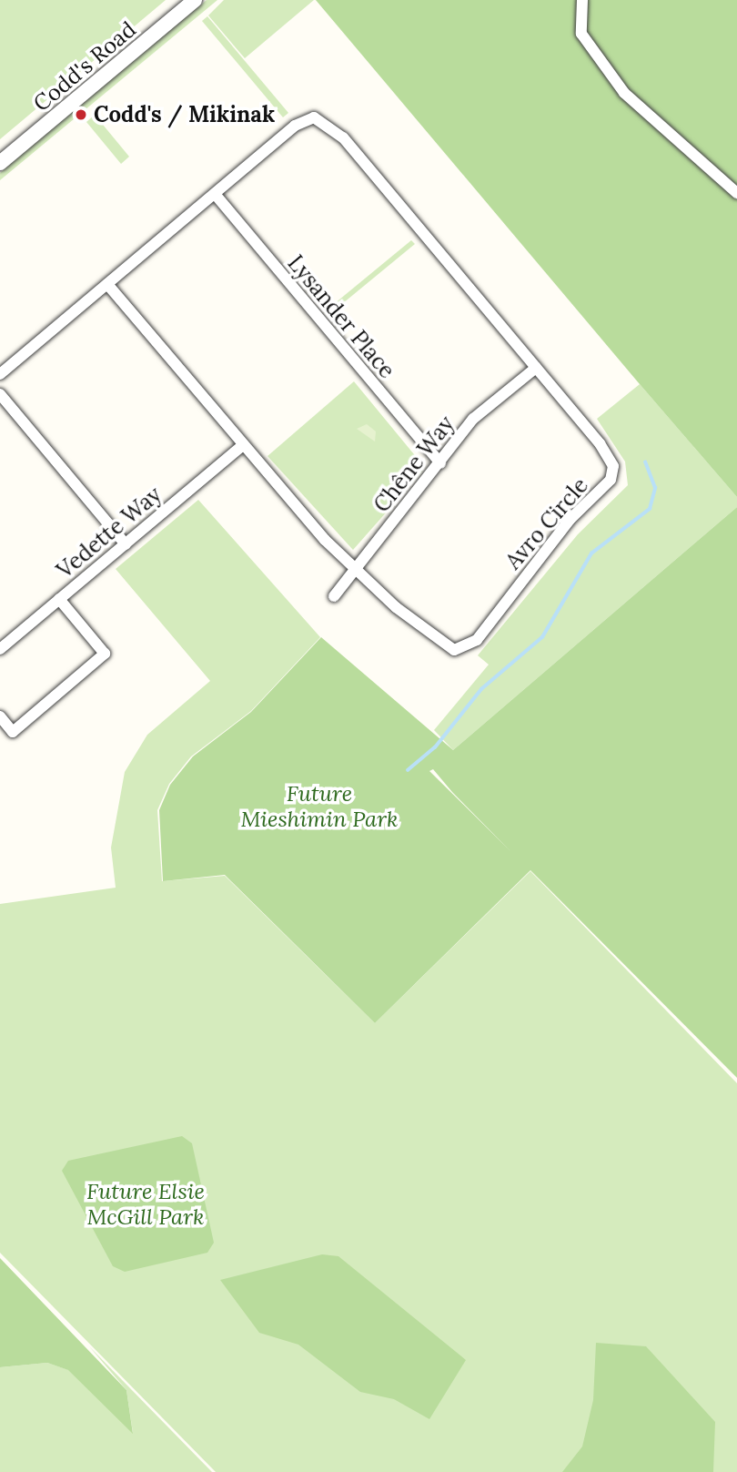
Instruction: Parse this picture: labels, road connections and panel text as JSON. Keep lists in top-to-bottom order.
{
  "streets": {
    "street": [
      "Codd's Road",
      "Lysander Place",
      "Chêne Way",
      "Avro Circle",
      "Vedette Way"
    ]
  },
  "crossings": [
    ["Lysander Place", "Chêne Way"],
    ["Lysander Place", "Avro Circle"],
    ["Chêne Way", "Avro Circle"],
    ["Avro Circle", "Vedette Way"]
  ],
  "parks": ["Future Mieshimin Park", "Future Elsie McGill Park"],
  "places": ["Codd's / Mikinak"]
}
